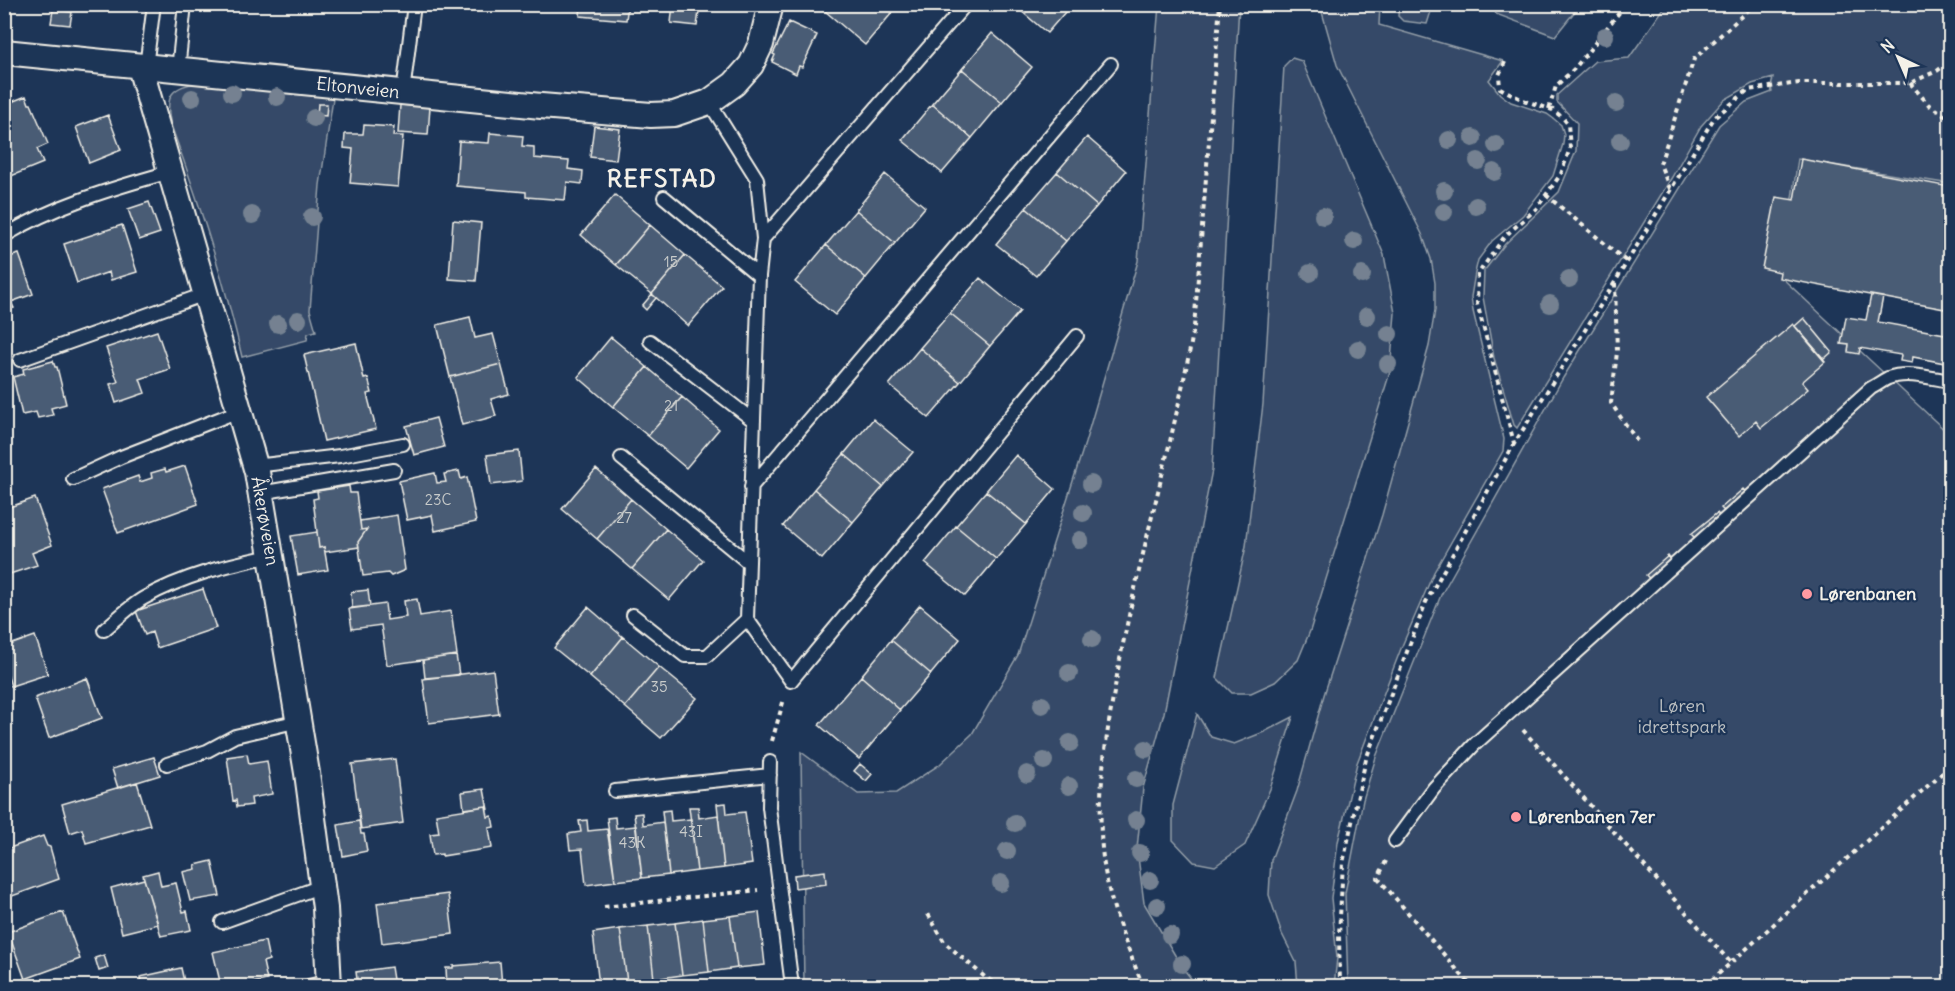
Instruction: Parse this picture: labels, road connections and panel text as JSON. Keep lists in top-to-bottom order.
{
  "streets": {
    "street": ["Eltonveien", "Åkerøveien"]
  },
  "crossings": [
    ["Eltonveien", "Åkerøveien"]
  ],
  "districts": ["REFSTAD"],
  "parks": ["Løren idrettspark"],
  "places": ["Lørenbanen", "Lørenbanen 7er"],
  "house_numbers": [
    "15",
    "21",
    "23C",
    "27",
    "35",
    "43I",
    "43K"
  ],
  "north": "top left"
}
